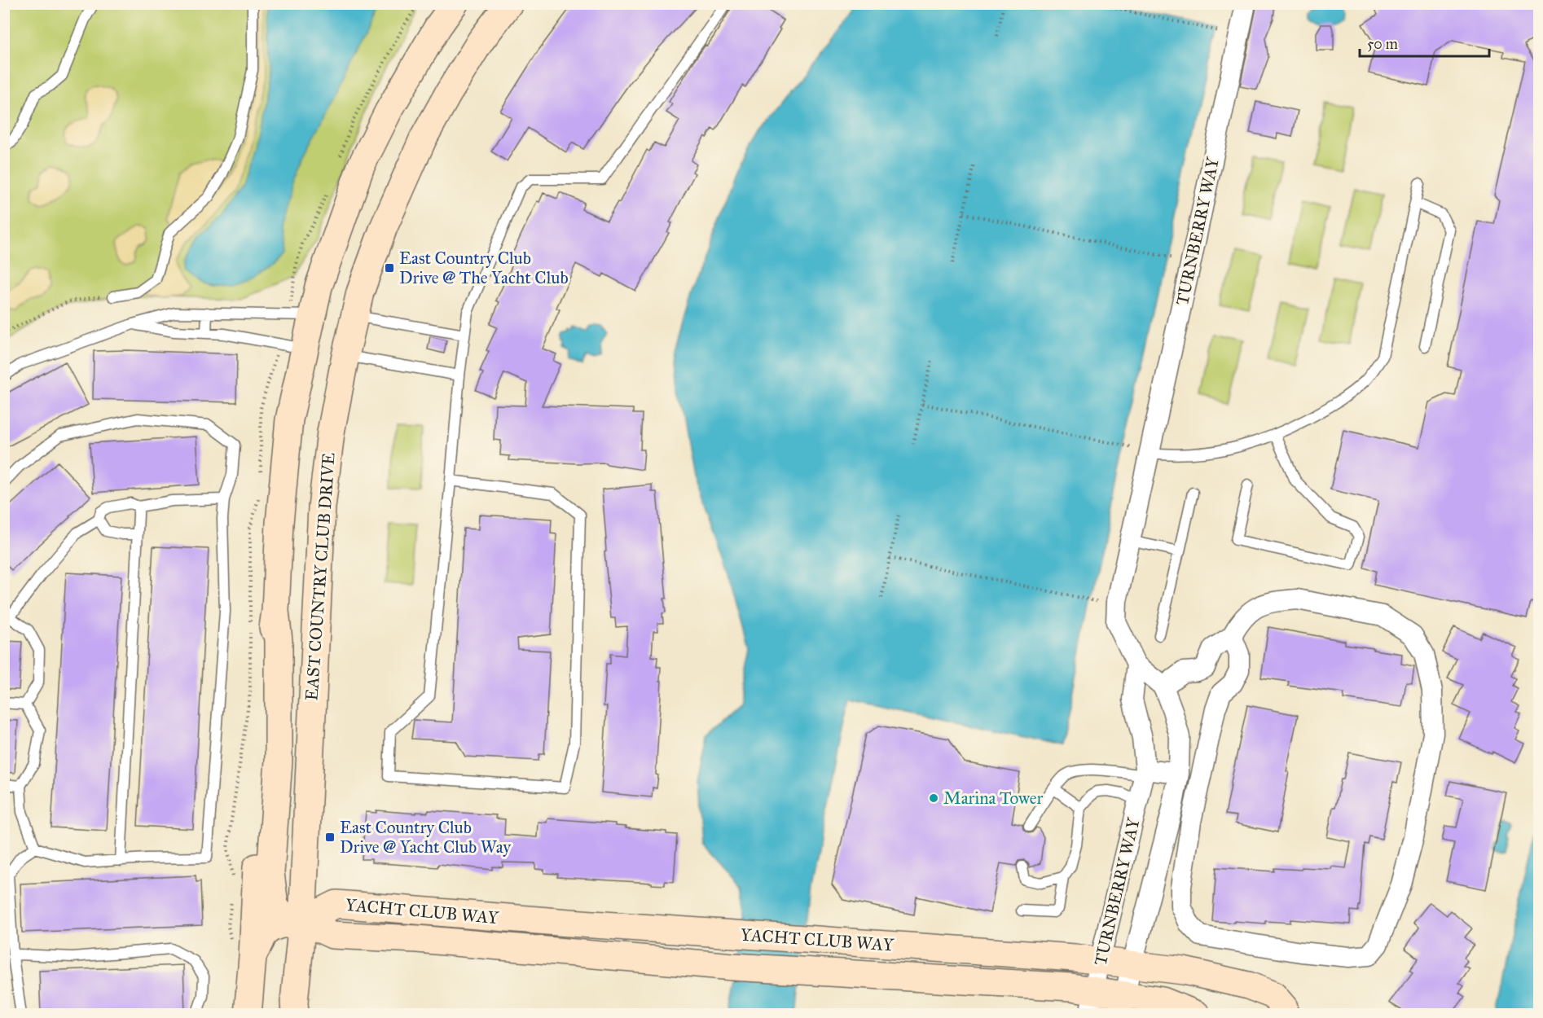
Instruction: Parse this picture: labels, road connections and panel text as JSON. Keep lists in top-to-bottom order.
{
  "streets": {
    "street": ["TURNBERRY WAY", "EAST COUNTRY CLUB DRIVE", "YACHT CLUB WAY"]
  },
  "crossings": [
    ["TURNBERRY WAY", "YACHT CLUB WAY"],
    ["EAST COUNTRY CLUB DRIVE", "YACHT CLUB WAY"]
  ],
  "places": {
    "transit": ["East Country Club Drive @ The Yacht Club", "East Country Club Drive @ Yacht Club Way"],
    "other": ["Marina Tower"]
  },
  "scale_bar": "50 m"
}
